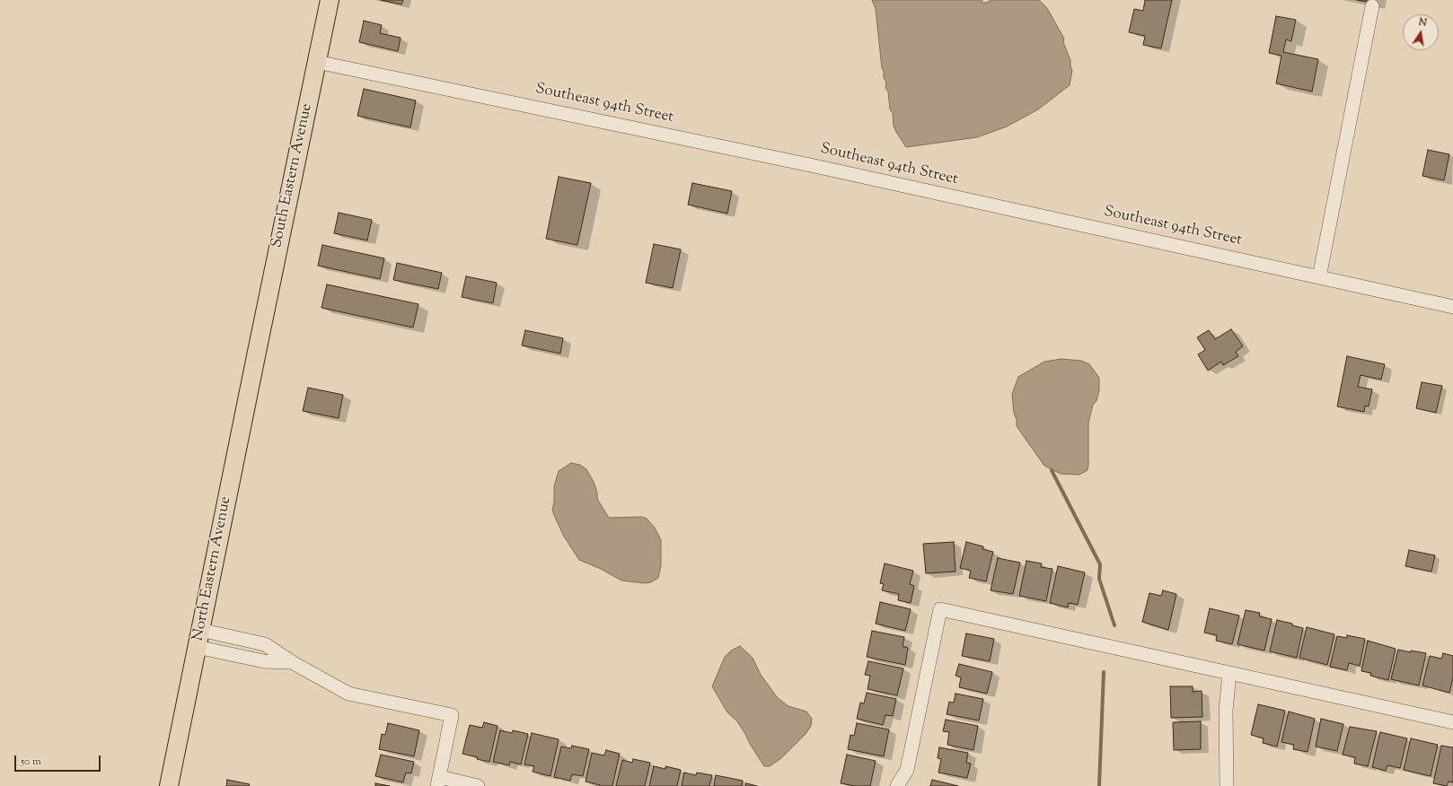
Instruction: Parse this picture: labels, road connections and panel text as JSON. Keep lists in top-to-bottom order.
{
  "streets": {
    "main road": ["South Eastern Avenue", "North Eastern Avenue"],
    "street": ["Southeast 94th Street"]
  },
  "crossings": [
    ["Southeast 94th Street", "South Eastern Avenue"],
    ["South Eastern Avenue", "North Eastern Avenue"]
  ],
  "scale_bar": "50 m",
  "north": "top"
}
